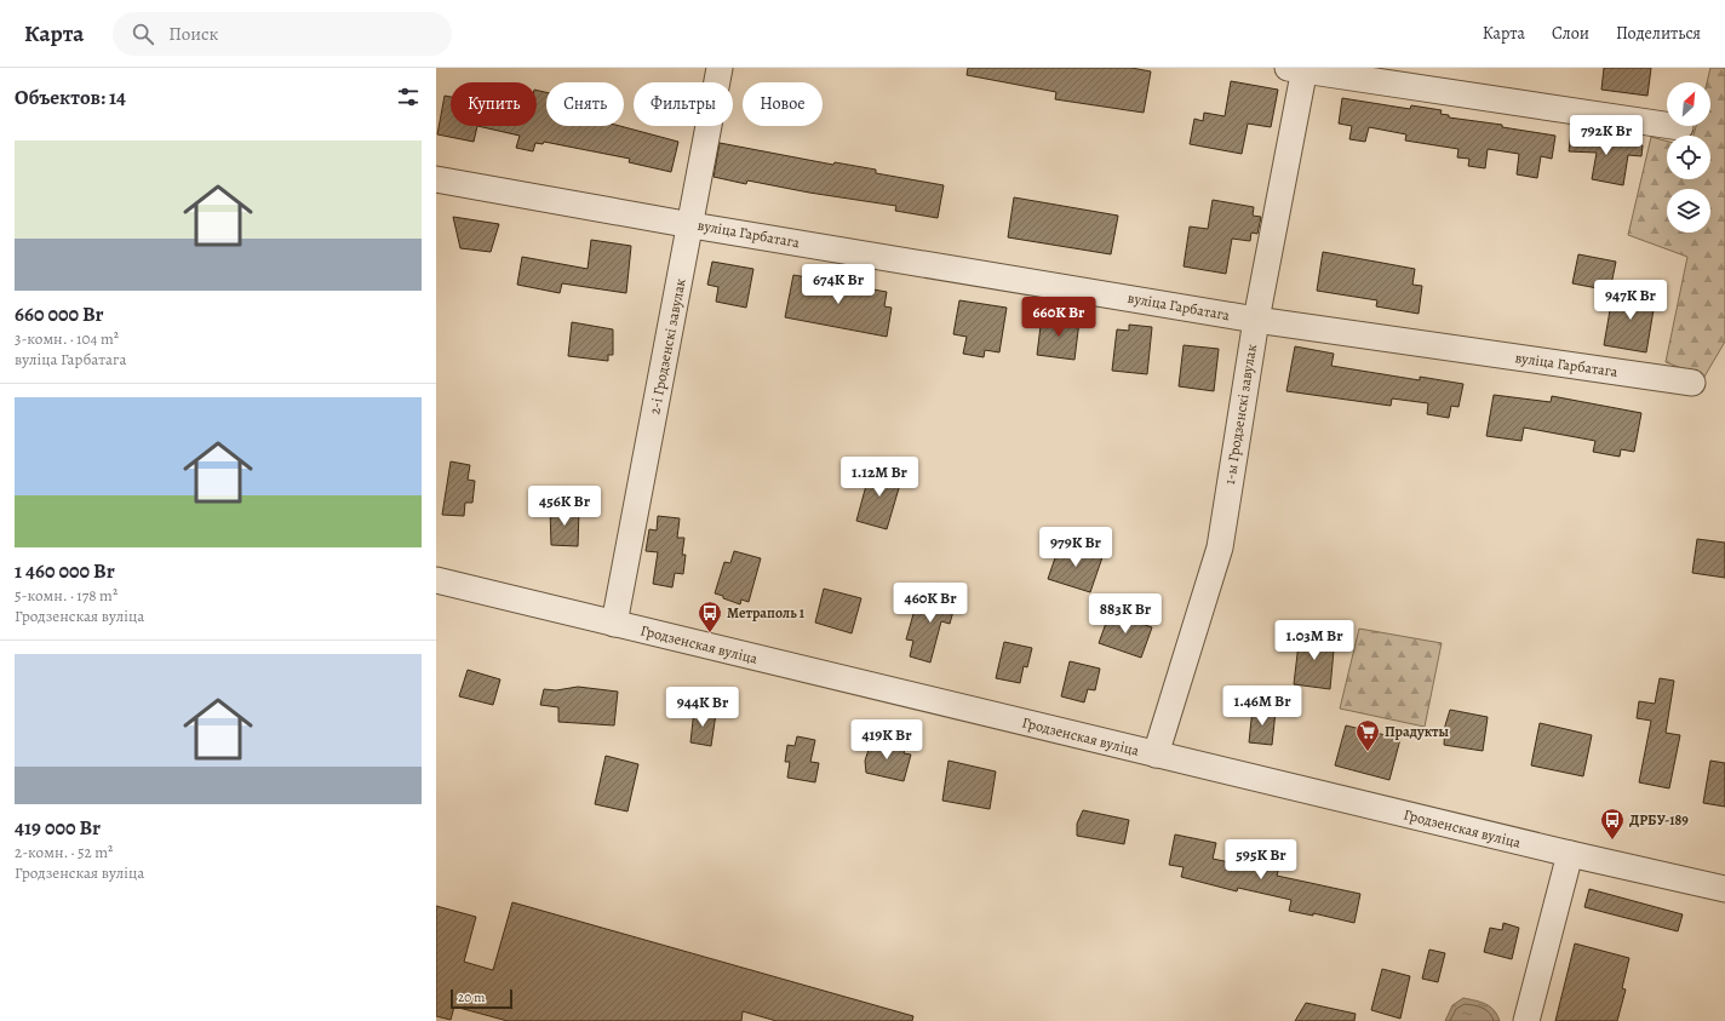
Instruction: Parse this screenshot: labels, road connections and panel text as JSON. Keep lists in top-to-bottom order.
{
  "streets": {
    "street": [
      "вуліца Гарбатага",
      "2-і Гродзенскі завулак",
      "1-ы Гродзенскі завулак",
      "Гродзенская вуліца"
    ]
  },
  "crossings": [
    ["вуліца Гарбатага", "2-і Гродзенскі завулак"],
    ["вуліца Гарбатага", "1-ы Гродзенскі завулак"],
    ["2-і Гродзенскі завулак", "Гродзенская вуліца"],
    ["1-ы Гродзенскі завулак", "Гродзенская вуліца"]
  ],
  "places": {
    "bus stop": ["Метраполь 1", "ДРБУ-189"],
    "supermarket": ["Прадукты"]
  },
  "scale_bar": "20 m",
  "north": "top right",
  "page": {
    "header": "Карта",
    "search": "Поиск",
    "nav": ["Карта", "Слои", "Поделиться"],
    "heading": "Объектов: 14",
    "chip": [
      "Купить",
      "Снять",
      "Фильтры",
      "Новое"
    ],
    "price": [
      "792K Br",
      "674K Br",
      "947K Br",
      "660K Br",
      "1.12M Br",
      "456K Br",
      "979K Br",
      "460K Br",
      "883K Br",
      "1.03M Br",
      "1.46M Br",
      "944K Br",
      "419K Br",
      "595K Br"
    ],
    "list": [
      {
        "name": "660 000 Br",
        "note": "3-комн. · 104 m² · вуліца Гарбатага"
      },
      {
        "name": "1 460 000 Br",
        "note": "5-комн. · 178 m² · Гродзенская вуліца"
      },
      {
        "name": "419 000 Br",
        "note": "2-комн. · 52 m² · Гродзенская вуліца"
      }
    ],
    "scale": "20 m"
  }
}
